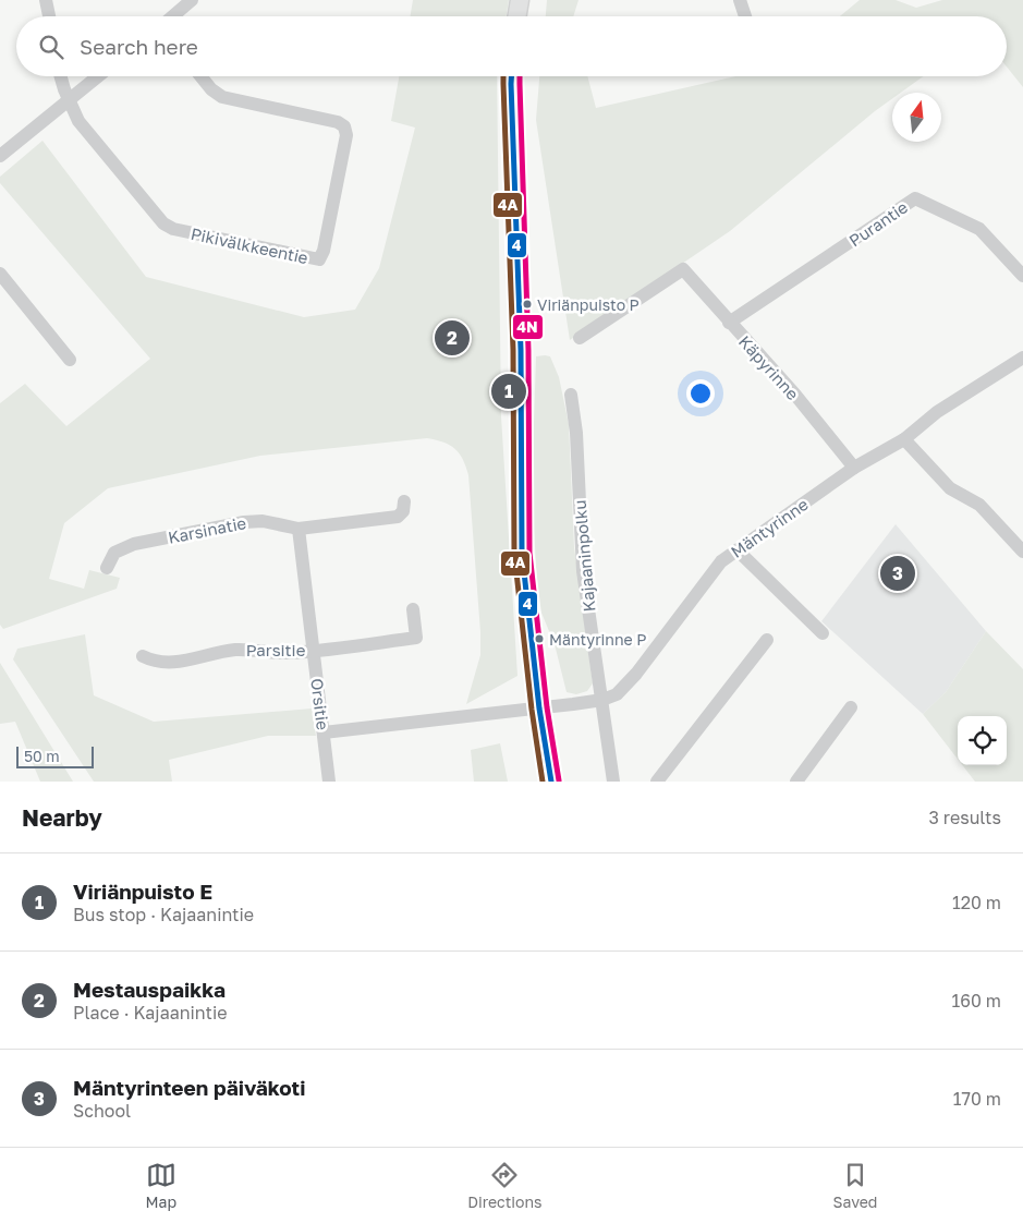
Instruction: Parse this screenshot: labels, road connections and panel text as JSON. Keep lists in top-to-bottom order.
{
  "streets": {
    "street": [
      "Purantie",
      "Pikivälkkeentie",
      "Käpyrinne",
      "Mäntyrinne",
      "Karsinatie",
      "Kajaaninpolku",
      "Parsitie",
      "Orsitie"
    ]
  },
  "crossings": [
    ["Purantie", "Käpyrinne"],
    ["Käpyrinne", "Mäntyrinne"],
    ["Mäntyrinne", "Kajaaninpolku"],
    ["Mäntyrinne", "Orsitie"],
    ["Karsinatie", "Orsitie"],
    ["Parsitie", "Orsitie"]
  ],
  "places": ["Viriänpuisto P", "Mäntyrinne P"],
  "lines": ["transit line 4", "transit line 4A", "transit line 4N"],
  "scale_bar": "50 m",
  "north": "top",
  "page": {
    "search": "Search here",
    "pins": ["2", "1", "3"],
    "scale": "50 m",
    "heading": ["Nearby", "3 results"],
    "list": [
      {
        "mark": "1",
        "name": "Viriänpuisto E",
        "note": "Bus stop · Kajaanintie",
        "value": "120 m"
      },
      {
        "mark": "2",
        "name": "Mestauspaikka",
        "note": "Place · Kajaanintie",
        "value": "160 m"
      },
      {
        "mark": "3",
        "name": "Mäntyrinteen päiväkoti",
        "note": "School",
        "value": "170 m"
      }
    ],
    "nav": ["Map", "Directions", "Saved"]
  }
}
